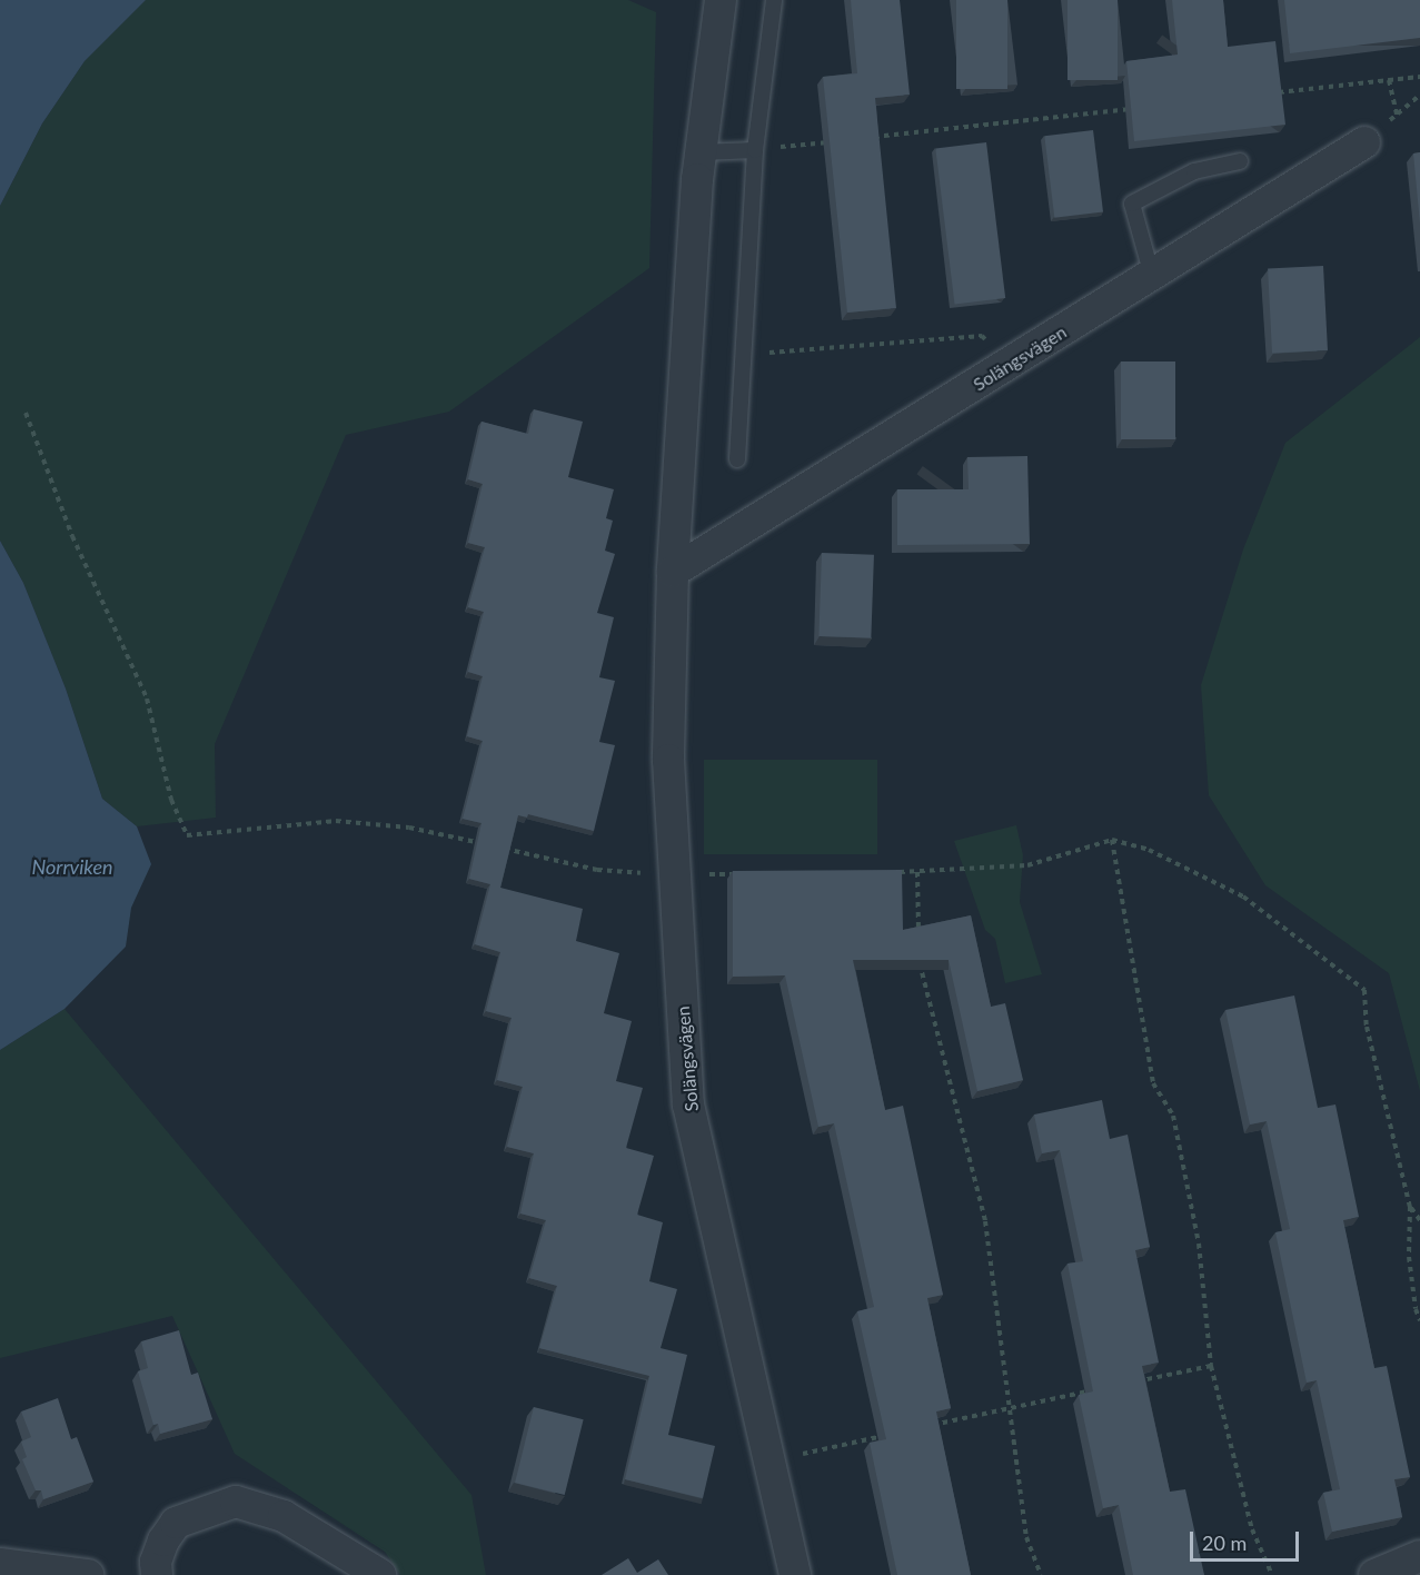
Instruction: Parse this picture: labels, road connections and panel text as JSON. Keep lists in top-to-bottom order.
{
  "streets": {
    "street": ["Solängsvägen"]
  },
  "water": ["Norrviken"],
  "scale_bar": "20 m"
}
